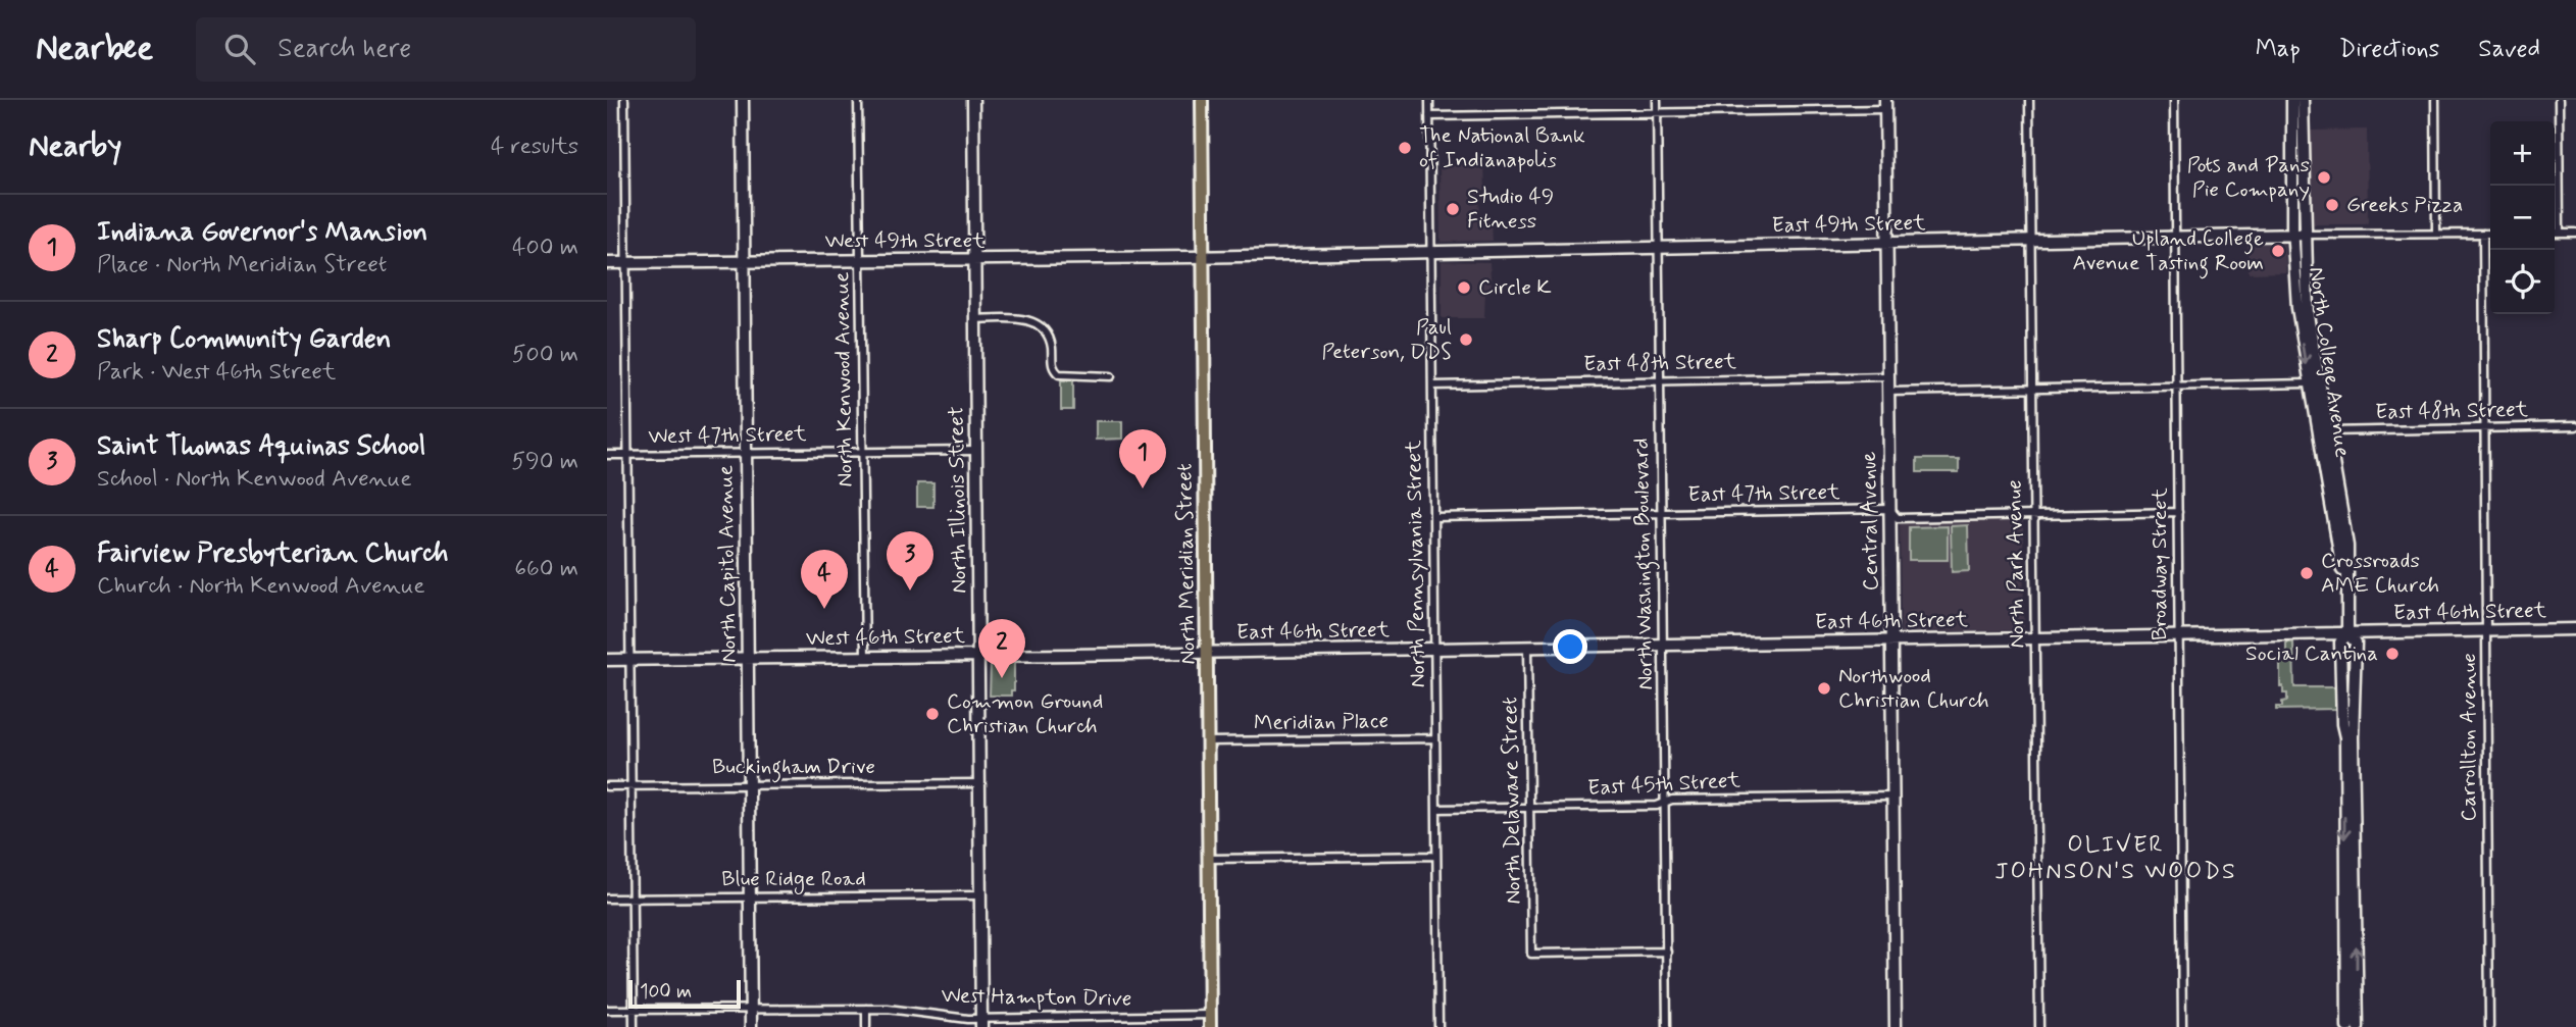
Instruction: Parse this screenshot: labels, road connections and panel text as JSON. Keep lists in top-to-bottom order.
{
  "streets": {
    "main road": [
      "East 49th Street",
      "West 49th Street",
      "North College Avenue",
      "North Illinois Street",
      "Central Avenue",
      "North Capitol Avenue",
      "North Meridian Street",
      "East 46th Street",
      "West 46th Street"
    ],
    "street": [
      "East 48th Street",
      "North Kenwood Avenue",
      "West 47th Street",
      "East 47th Street",
      "North Pennsylvania Street",
      "North Washington Boulevard",
      "North Park Avenue",
      "Broadway Street",
      "Meridian Place",
      "Carrollton Avenue",
      "Buckingham Drive",
      "East 45th Street",
      "North Delaware Street",
      "Blue Ridge Road",
      "West Hampton Drive"
    ]
  },
  "crossings": [
    ["East 49th Street", "West 49th Street"],
    ["East 49th Street", "North College Avenue"],
    ["East 49th Street", "Central Avenue"],
    ["East 49th Street", "North Meridian Street"],
    ["East 49th Street", "North Pennsylvania Street"],
    ["East 49th Street", "North Washington Boulevard"],
    ["East 49th Street", "North Park Avenue"],
    ["East 49th Street", "Broadway Street"],
    ["East 49th Street", "Carrollton Avenue"],
    ["West 49th Street", "North Kenwood Avenue"],
    ["West 49th Street", "North Illinois Street"],
    ["West 49th Street", "North Capitol Avenue"],
    ["West 49th Street", "North Meridian Street"],
    ["North College Avenue", "East 48th Street"],
    ["North College Avenue", "East 46th Street"],
    ["East 48th Street", "Central Avenue"],
    ["East 48th Street", "North Pennsylvania Street"],
    ["East 48th Street", "North Washington Boulevard"],
    ["East 48th Street", "Carrollton Avenue"],
    ["North Kenwood Avenue", "West 47th Street"],
    ["North Kenwood Avenue", "West 46th Street"],
    ["West 47th Street", "North Illinois Street"],
    ["West 47th Street", "North Capitol Avenue"],
    ["East 47th Street", "Central Avenue"],
    ["East 47th Street", "North Pennsylvania Street"],
    ["East 47th Street", "North Washington Boulevard"],
    ["East 47th Street", "North Park Avenue"],
    ["East 47th Street", "Broadway Street"],
    ["North Illinois Street", "West 46th Street"],
    ["North Illinois Street", "Buckingham Drive"],
    ["North Illinois Street", "Blue Ridge Road"],
    ["North Illinois Street", "West Hampton Drive"],
    ["Central Avenue", "East 46th Street"],
    ["Central Avenue", "East 45th Street"],
    ["North Capitol Avenue", "West 46th Street"],
    ["North Capitol Avenue", "Buckingham Drive"],
    ["North Capitol Avenue", "Blue Ridge Road"],
    ["North Capitol Avenue", "West Hampton Drive"],
    ["North Meridian Street", "East 46th Street"],
    ["North Meridian Street", "West 46th Street"],
    ["North Meridian Street", "Meridian Place"],
    ["North Meridian Street", "West Hampton Drive"],
    ["North Pennsylvania Street", "East 46th Street"],
    ["North Pennsylvania Street", "Meridian Place"],
    ["North Pennsylvania Street", "East 45th Street"],
    ["North Washington Boulevard", "East 46th Street"],
    ["North Washington Boulevard", "East 45th Street"],
    ["North Washington Boulevard", "North Delaware Street"],
    ["North Park Avenue", "East 46th Street"],
    ["Broadway Street", "East 46th Street"],
    ["East 46th Street", "West 46th Street"],
    ["East 46th Street", "Carrollton Avenue"],
    ["East 46th Street", "North Delaware Street"],
    ["East 45th Street", "North Delaware Street"]
  ],
  "districts": ["OLIVER JOHNSON'S WOODS"],
  "places": [
    "The National Bank of Indianapolis",
    "Pots and Pans Pie Company",
    "Greeks Pizza",
    "Studio 49 Fitness",
    "Upland College Avenue Tasting Room",
    "Circle K",
    "Paul Peterson, DDS",
    "Crossroads AME Church",
    "Social Cantina",
    "Northwood Christian Church",
    "Common Ground Christian Church"
  ],
  "scale_bar": "100 m",
  "page": {
    "header": "Nearbee",
    "search": "Search here",
    "nav": ["Map", "Directions", "Saved"],
    "heading": ["Nearby", "4 results"],
    "map_buttons": ["+", "−"],
    "list": [
      {
        "mark": "1",
        "name": "Indiana Governor's Mansion",
        "note": "Place · North Meridian Street",
        "value": "400 m"
      },
      {
        "mark": "2",
        "name": "Sharp Community Garden",
        "note": "Park · West 46th Street",
        "value": "500 m"
      },
      {
        "mark": "3",
        "name": "Saint Thomas Aquinas School",
        "note": "School · North Kenwood Avenue",
        "value": "590 m"
      },
      {
        "mark": "4",
        "name": "Fairview Presbyterian Church",
        "note": "Church · North Kenwood Avenue",
        "value": "660 m"
      }
    ],
    "pins": [
      "1",
      "3",
      "4",
      "2"
    ],
    "scale": "100 m"
  }
}
